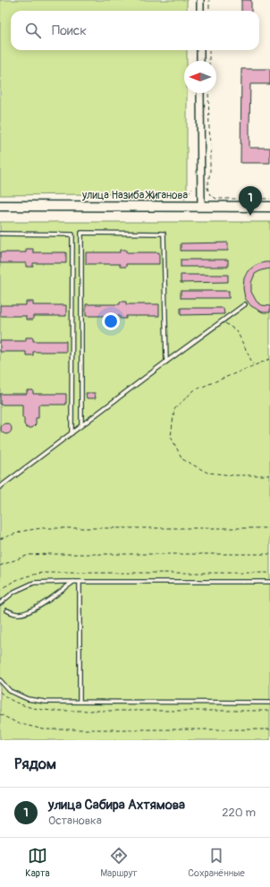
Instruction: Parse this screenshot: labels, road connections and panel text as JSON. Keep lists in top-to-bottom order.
{
  "streets": {
    "street": ["улица Назиба Жиганова"]
  },
  "north": "left",
  "page": {
    "search": "Поиск",
    "pins": "1",
    "heading": "Рядом",
    "list": [
      {
        "mark": "1",
        "name": "улица Сабира Ахтямова",
        "note": "Остановка",
        "value": "220 m"
      }
    ],
    "nav": ["Карта", "Маршрут", "Сохранённые"]
  }
}
